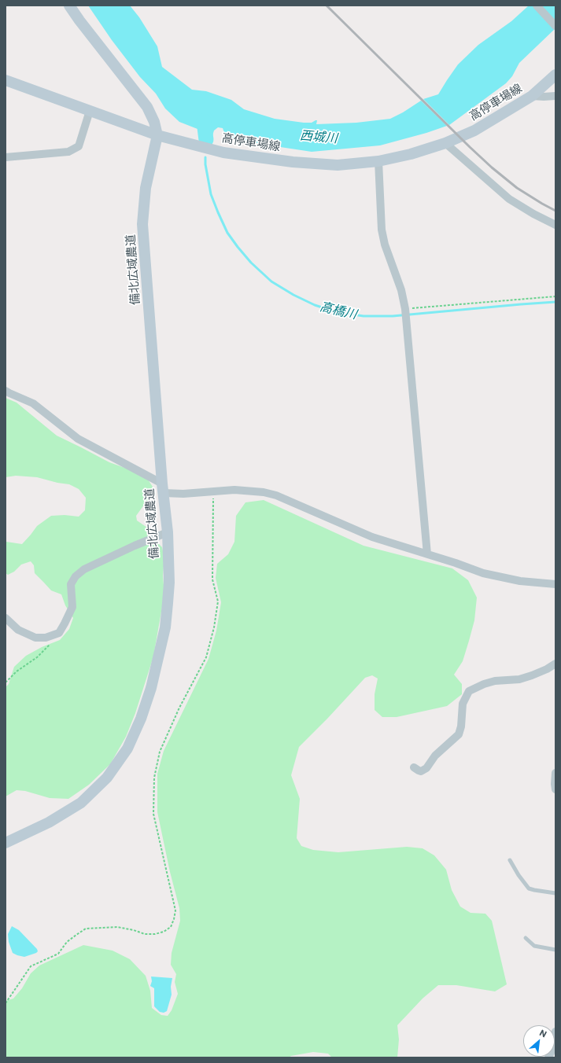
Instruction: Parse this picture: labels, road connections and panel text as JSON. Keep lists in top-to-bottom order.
{
  "streets": {
    "street": ["高停車場線", "備北広域農道"]
  },
  "crossings": [
    ["高停車場線", "備北広域農道"]
  ],
  "water": ["西城川", "高橋川"],
  "north": "top right"
}
